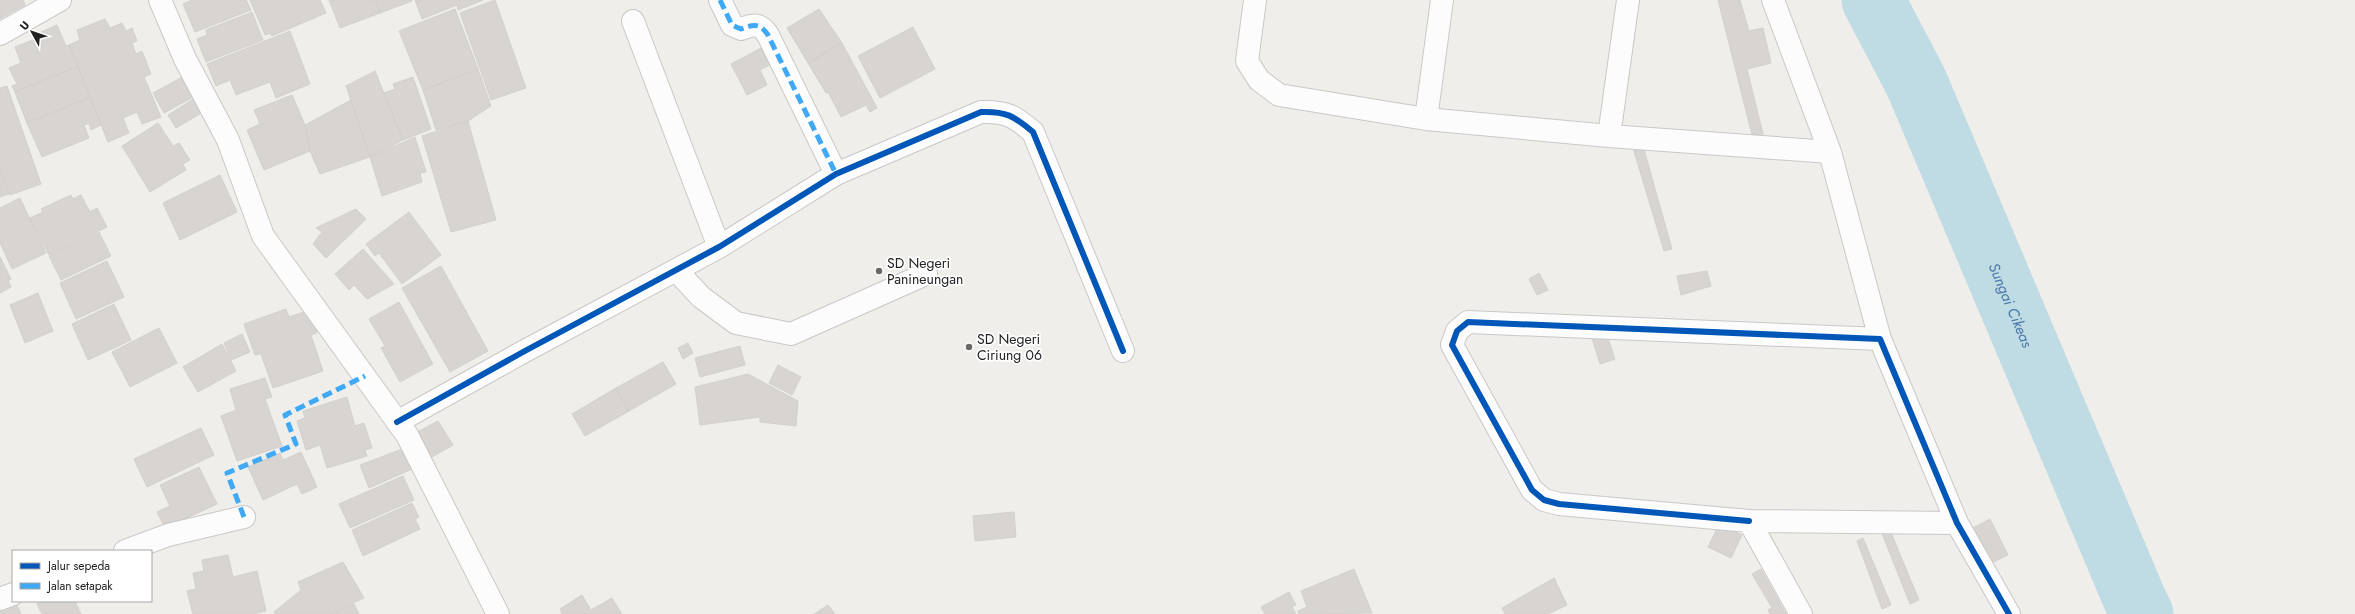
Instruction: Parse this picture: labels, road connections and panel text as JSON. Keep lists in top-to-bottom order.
{
  "water": ["Sungai Cikeas"],
  "places": ["SD Negeri Panineungan", "SD Negeri Ciriung 06"],
  "legend": ["Jalur sepeda", "Jalan setapak"],
  "north": "top left"
}
